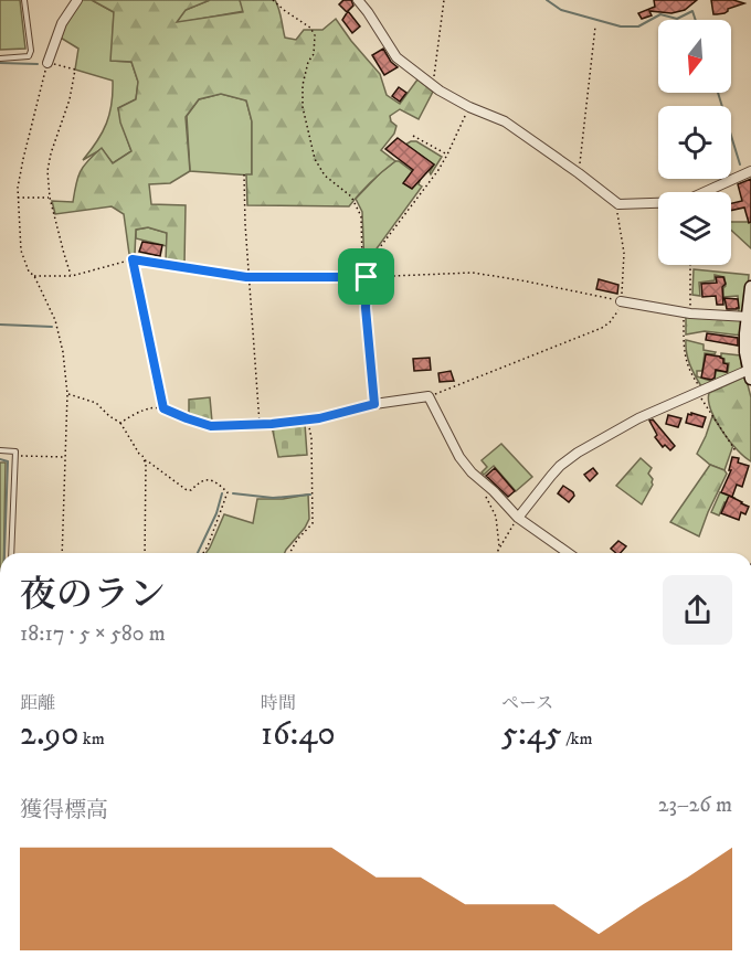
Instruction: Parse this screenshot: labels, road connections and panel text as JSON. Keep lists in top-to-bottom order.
{
  "north": "bottom",
  "page": {
    "heading": ["夜のラン", "18:17 · 5 × 580 m"],
    "stats": [
      ["距離", "2.90 km"],
      ["時間", "16:40"],
      ["ペース", "5:45 /km"]
    ],
    "chart": ["獲得標高", "23–26 m"]
  }
}
